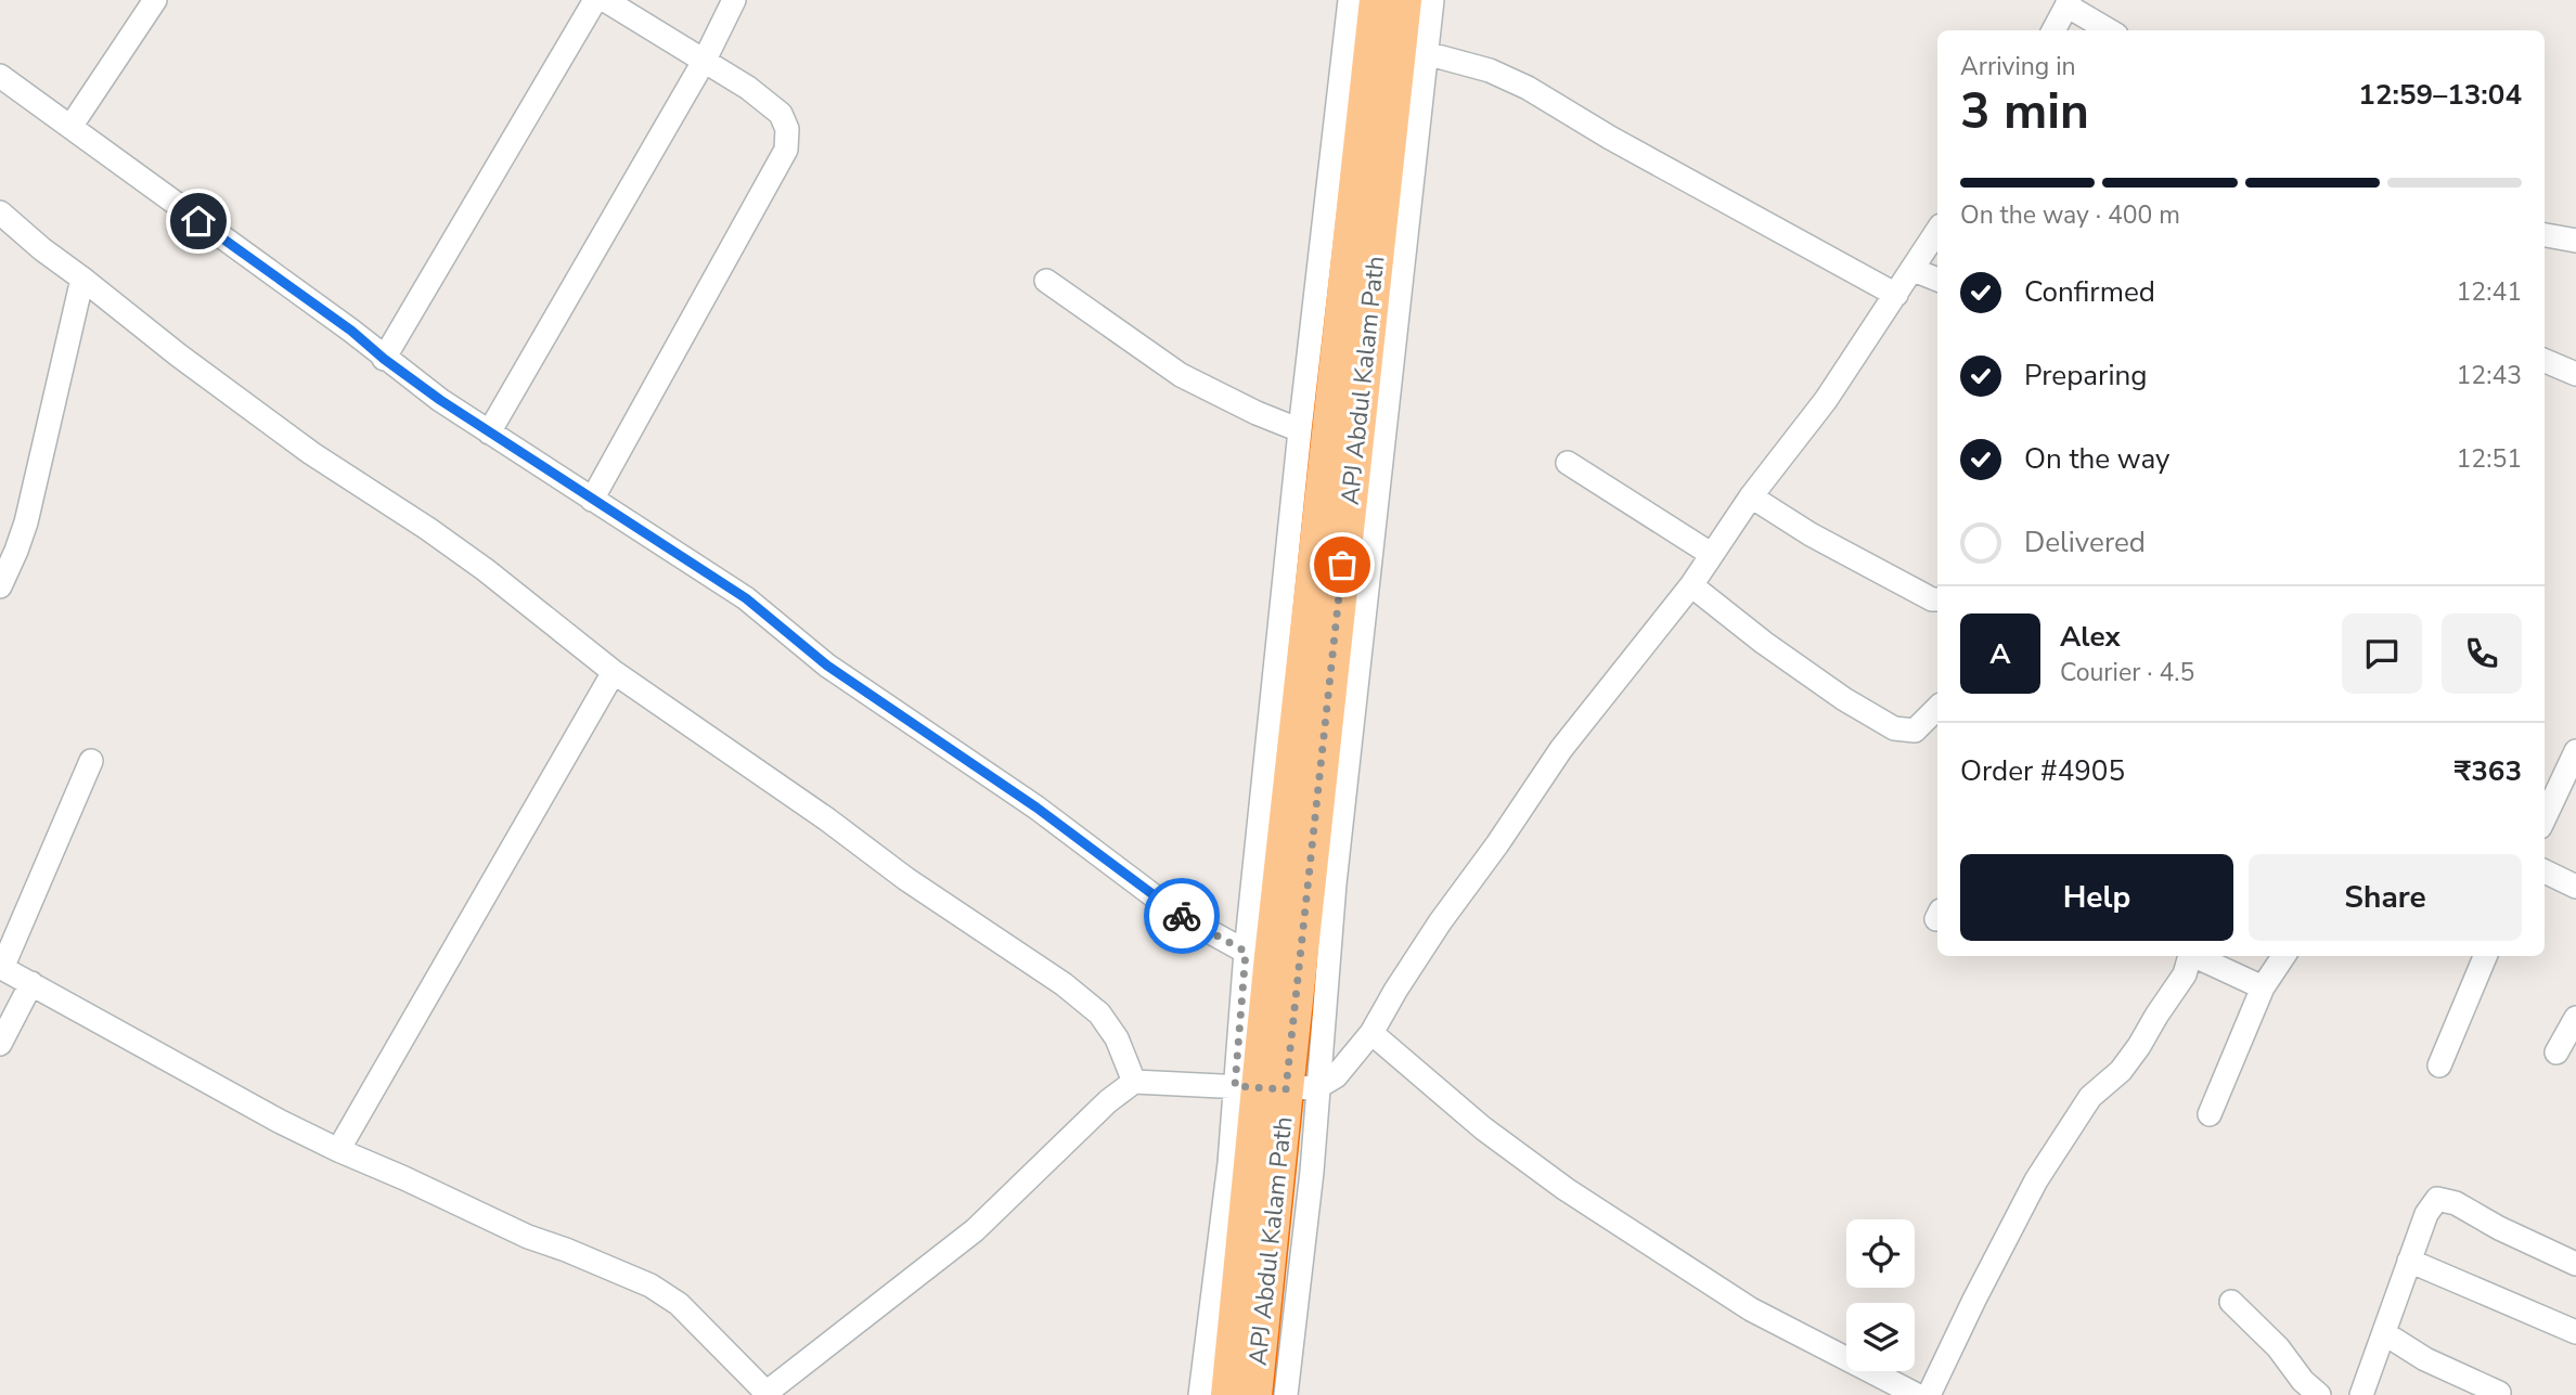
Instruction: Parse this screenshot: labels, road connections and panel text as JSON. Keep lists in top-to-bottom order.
{
  "streets": {
    "highway": ["APJ Abdul Kalam Path"]
  },
  "page": {
    "heading": ["3 min", "Arriving in", "12:59–13:04"],
    "panel": [
      "Alex",
      "Courier · 4.5",
      "Order #4905",
      "₹363"
    ],
    "bar": "On the way · 400 m",
    "list": [
      ["Confirmed", "12:41"],
      ["Preparing", "12:43"],
      ["On the way", "12:51"],
      "Delivered"
    ],
    "round": "A",
    "buttons": ["Help", "Share"]
  }
}
